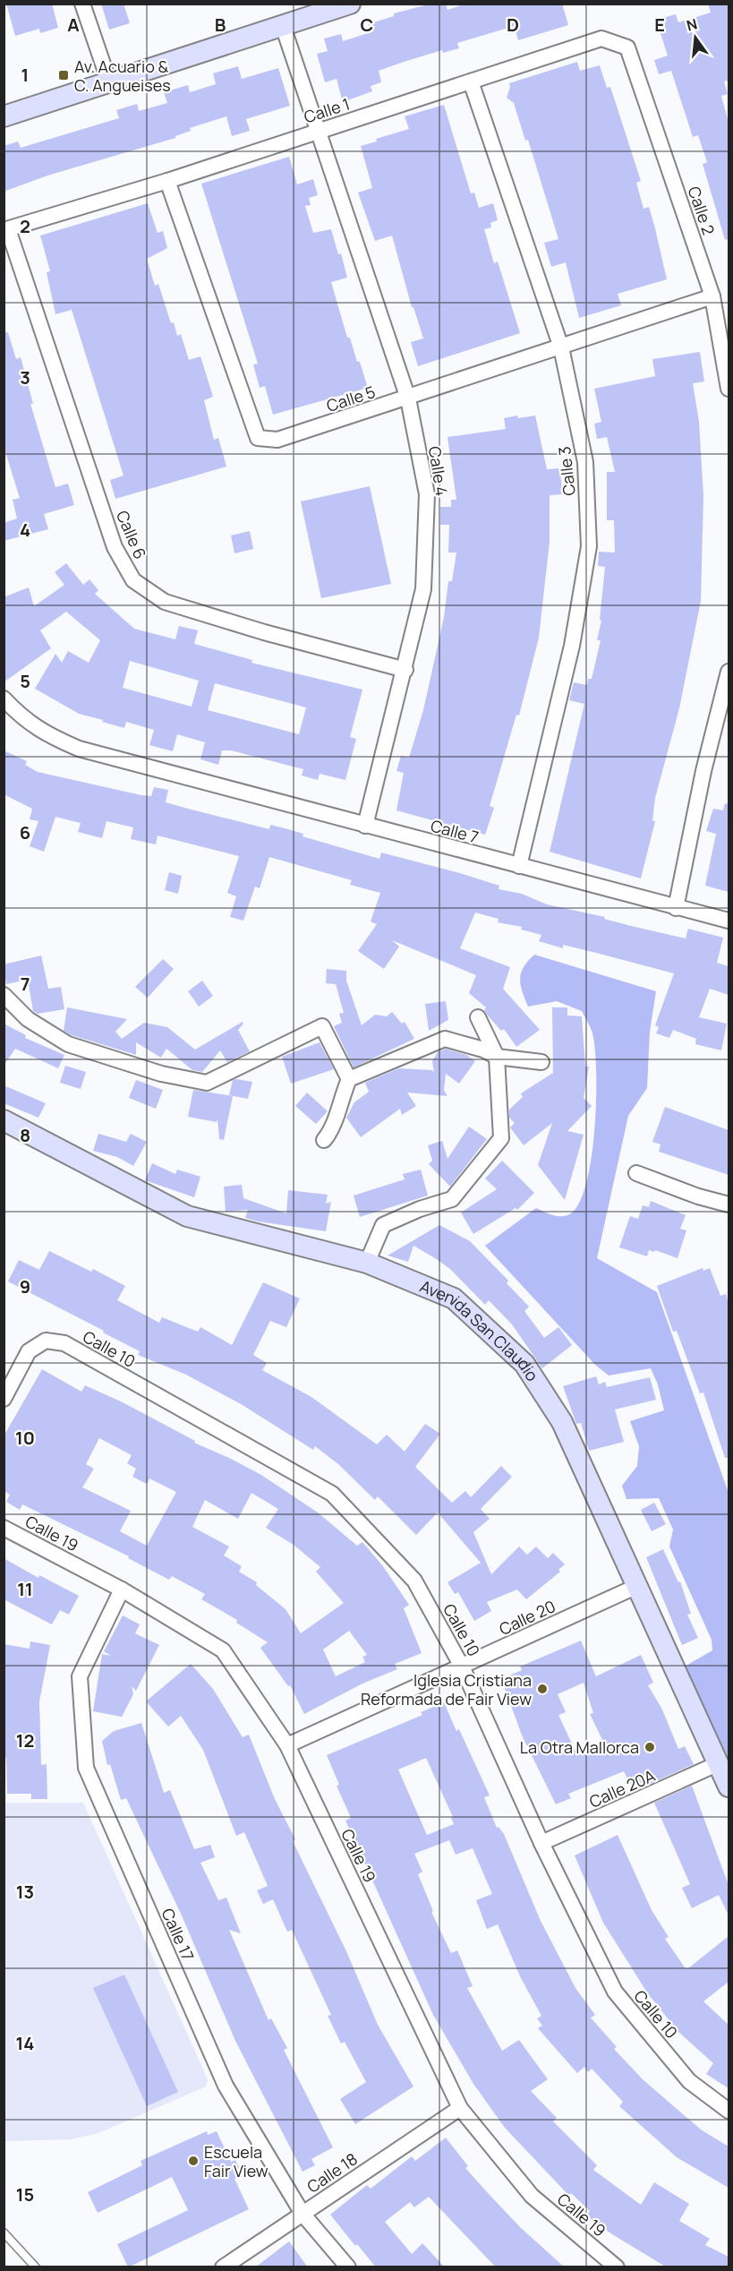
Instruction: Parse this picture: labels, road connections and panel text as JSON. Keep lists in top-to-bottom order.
{
  "streets": {
    "street": [
      "Calle 1",
      "Calle 2",
      "Calle 5",
      "Calle 4",
      "Calle 3",
      "Calle 6",
      "Calle 7",
      "Avenida San Claudio",
      "Calle 10",
      "Calle 19",
      "Calle 20",
      "Calle 20A",
      "Calle 17",
      "Calle 18"
    ]
  },
  "crossings": [
    ["Calle 1", "Calle 2"],
    ["Calle 1", "Calle 5"],
    ["Calle 1", "Calle 4"],
    ["Calle 1", "Calle 3"],
    ["Calle 1", "Calle 6"],
    ["Calle 2", "Calle 5"],
    ["Calle 5", "Calle 4"],
    ["Calle 5", "Calle 3"],
    ["Calle 4", "Calle 6"],
    ["Calle 4", "Calle 7"],
    ["Calle 3", "Calle 7"],
    ["Avenida San Claudio", "Calle 20"],
    ["Avenida San Claudio", "Calle 20A"],
    ["Calle 10", "Calle 20"],
    ["Calle 10", "Calle 20A"],
    ["Calle 19", "Calle 20"],
    ["Calle 19", "Calle 17"],
    ["Calle 19", "Calle 18"],
    ["Calle 17", "Calle 18"]
  ],
  "places": {
    "transit": ["Av. Acuario & C. Angueises"],
    "other": ["Iglesia Cristiana Reformada de Fair View", "La Otra Mallorca", "Escuela Fair View"]
  },
  "north": "top",
  "grid": {
    "columns": [
      "A",
      "B",
      "C",
      "D",
      "E"
    ],
    "rows": [
      "1",
      "2",
      "3",
      "4",
      "5",
      "6",
      "7",
      "8",
      "9",
      "10",
      "11",
      "12",
      "13",
      "14",
      "15"
    ]
  }
}
